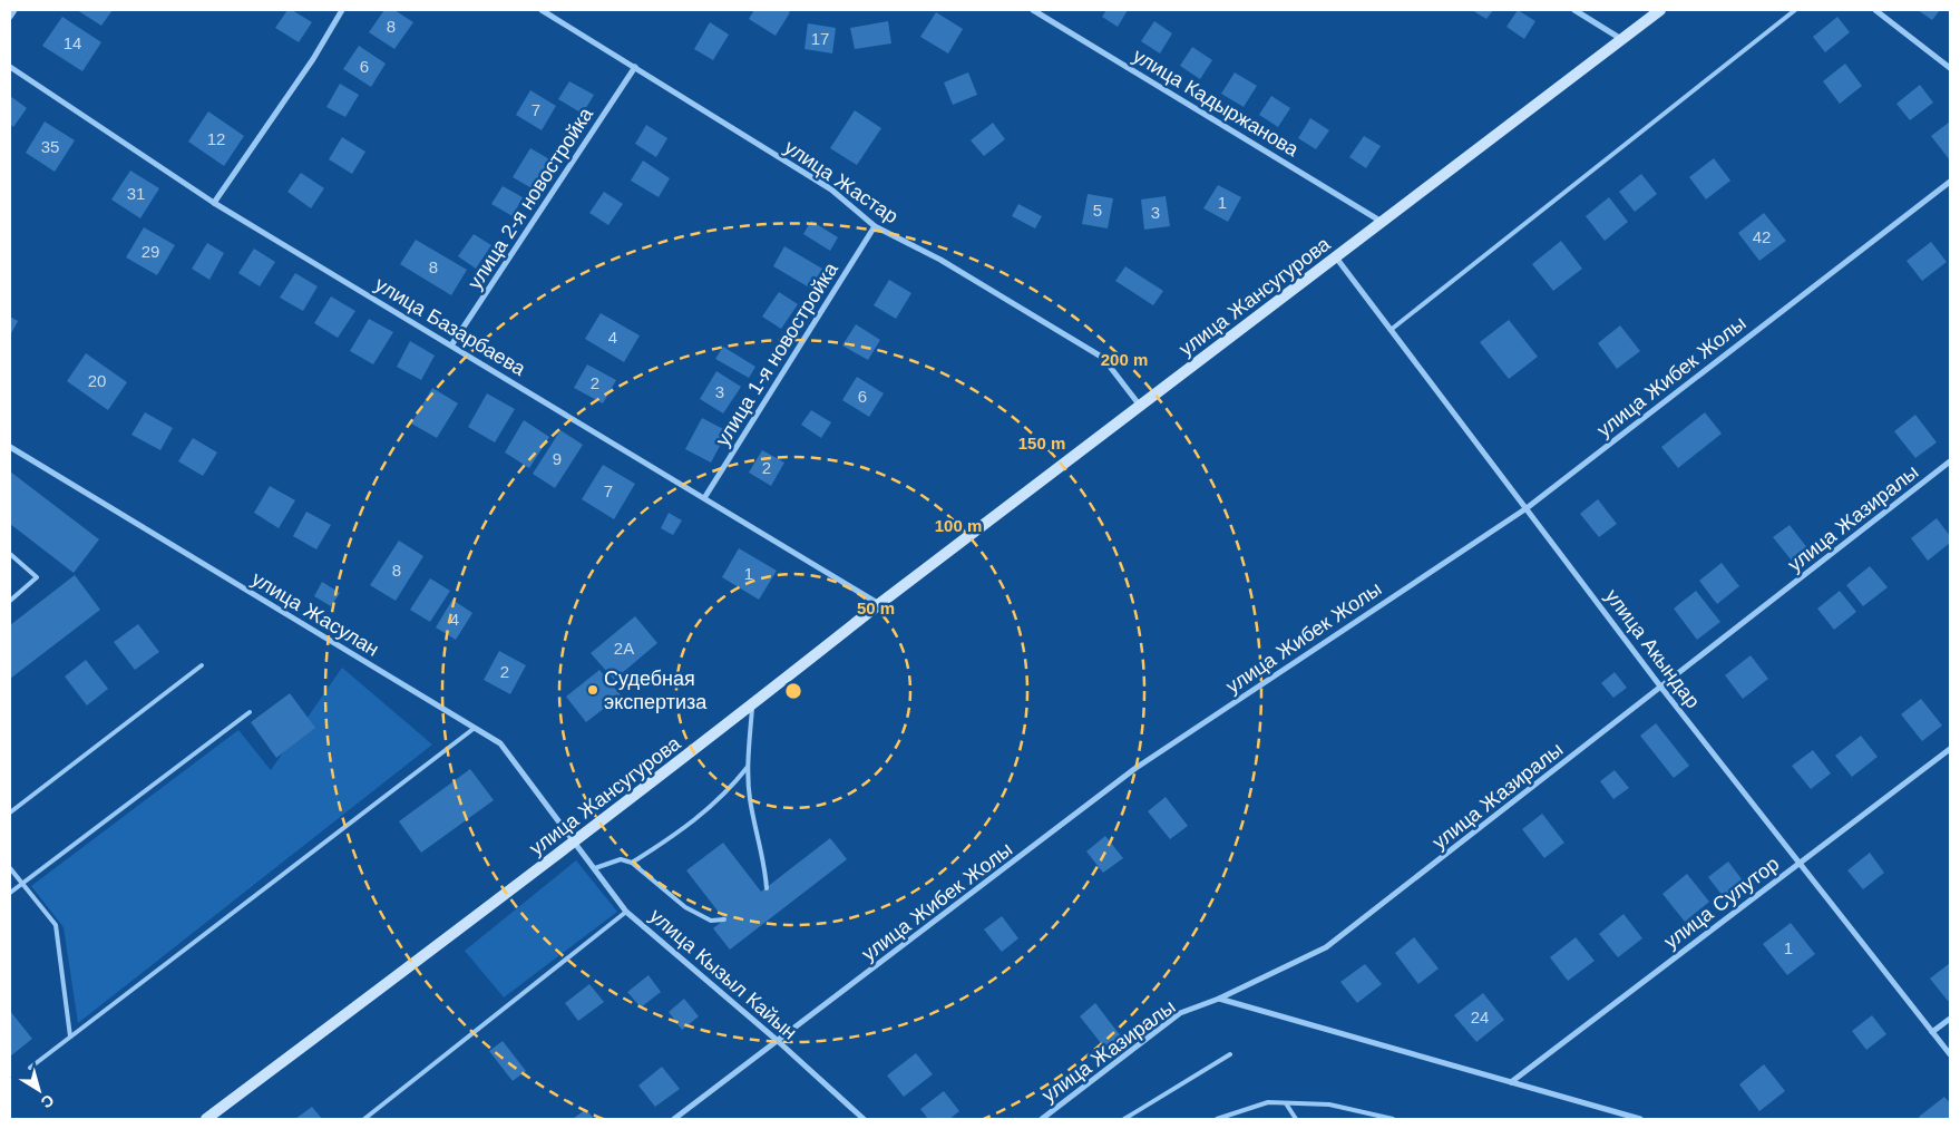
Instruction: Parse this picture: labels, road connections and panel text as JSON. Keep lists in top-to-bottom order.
{
  "streets": {
    "main road": ["улица Жансугурова"],
    "street": [
      "улица Кадыржанова",
      "улица Жастар",
      "улица 2-я новостройка",
      "улица Базарбаева",
      "улица 1-я новостройка",
      "улица Жибек Жолы",
      "улица Жазиралы",
      "улица Жасулан",
      "улица Акындар",
      "улица Сулутор",
      "улица Кызыл Кайын"
    ]
  },
  "crossings": [
    ["улица Кадыржанова", "улица Жансугурова"],
    ["улица Жастар", "улица 2-я новостройка"],
    ["улица Жастар", "улица Жансугурова"],
    ["улица Жастар", "улица 1-я новостройка"],
    ["улица 2-я новостройка", "улица Базарбаева"],
    ["улица Жансугурова", "улица Базарбаева"],
    ["улица Жансугурова", "улица Жасулан"],
    ["улица Жансугурова", "улица Акындар"],
    ["улица Жансугурова", "улица Кызыл Кайын"],
    ["улица Базарбаева", "улица 1-я новостройка"],
    ["улица Жибек Жолы", "улица Акындар"],
    ["улица Жибек Жолы", "улица Кызыл Кайын"],
    ["улица Жазиралы", "улица Акындар"],
    ["улица Жасулан", "улица Кызыл Кайын"],
    ["улица Акындар", "улица Сулутор"]
  ],
  "places": ["Судебная экспертиза"],
  "house_numbers": [
    "8",
    "17",
    "14",
    "6",
    "7",
    "12",
    "35",
    "31",
    "1",
    "5",
    "3",
    "42",
    "29",
    "8",
    "4",
    "20",
    "2",
    "3",
    "6",
    "9",
    "2",
    "7",
    "8",
    "1",
    "4",
    "2А",
    "2",
    "1",
    "24"
  ],
  "north": "bottom right",
  "rings": [
    "200 m",
    "150 m",
    "100 m",
    "50 m"
  ]
}
